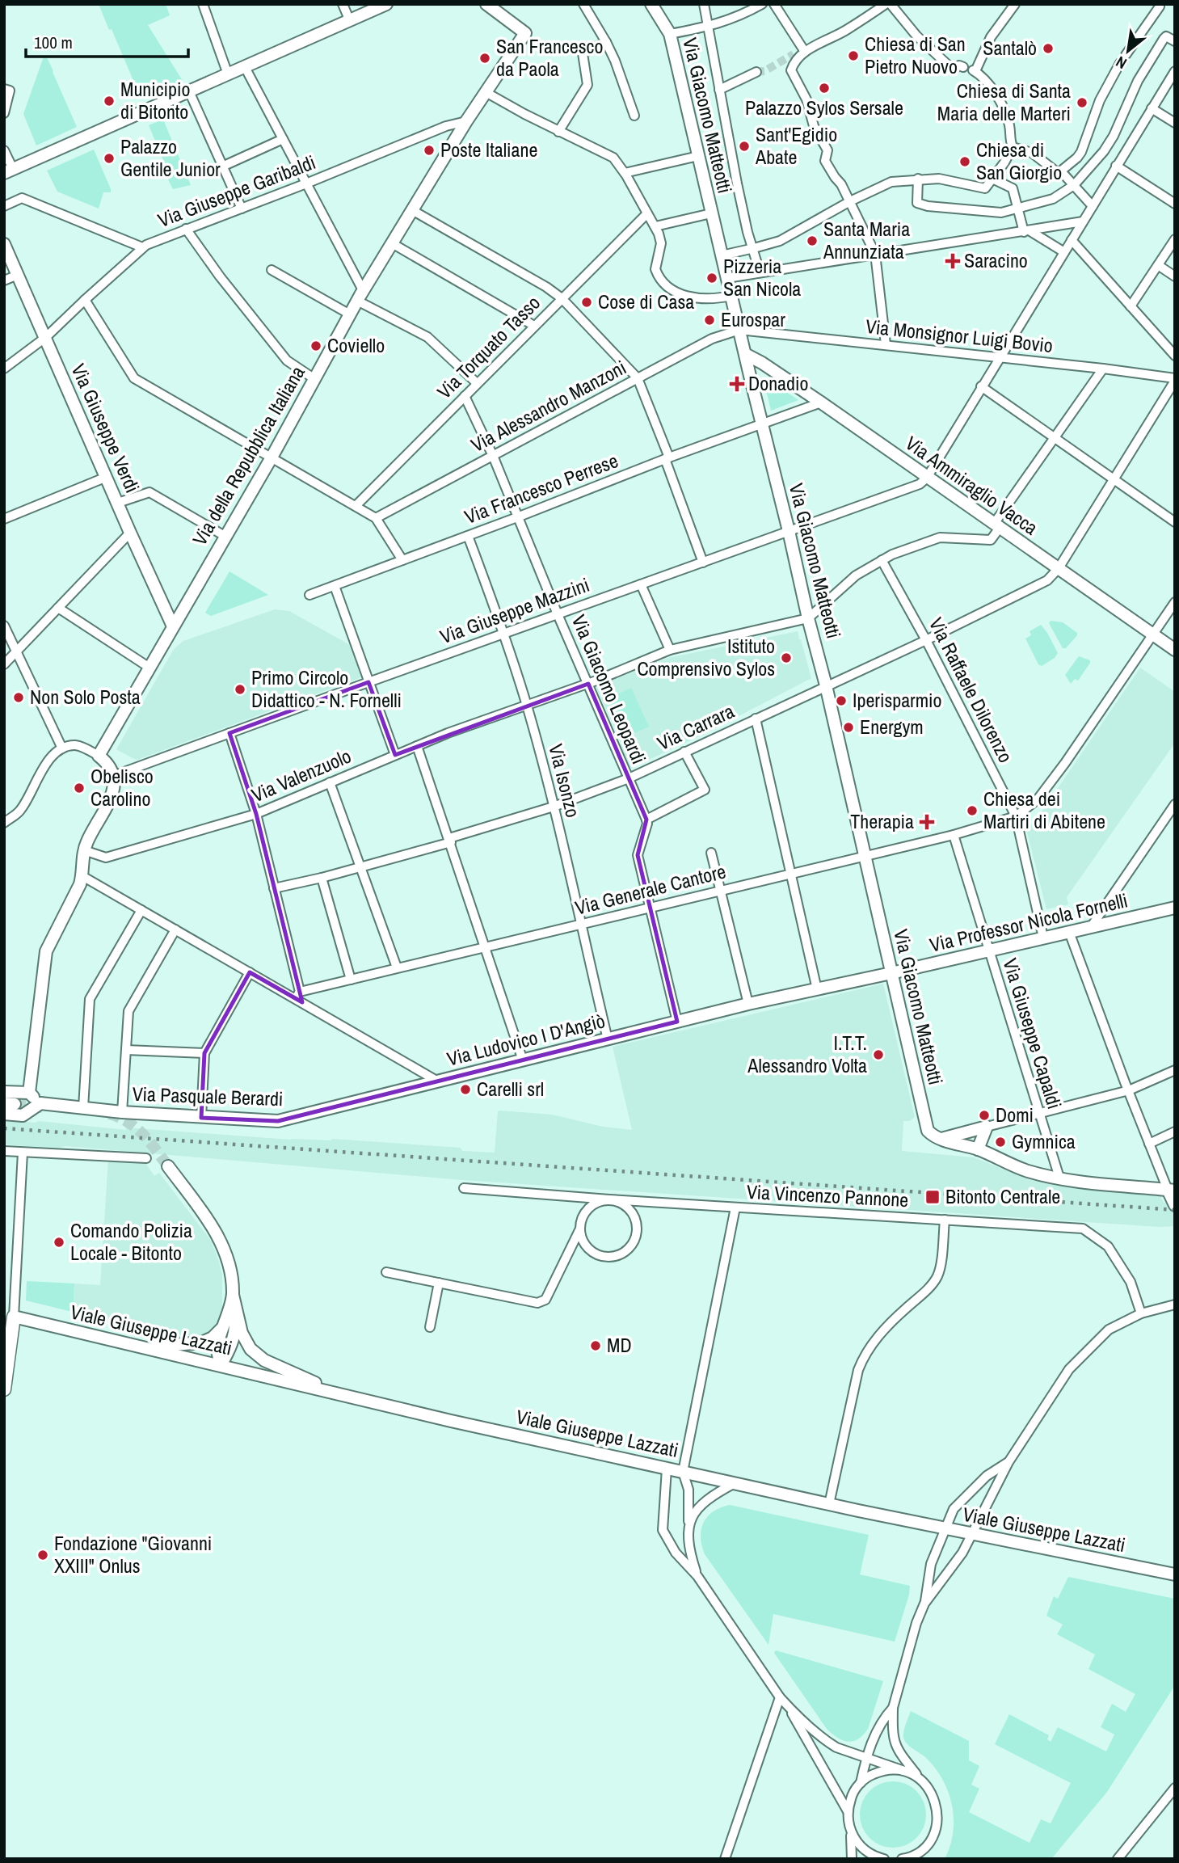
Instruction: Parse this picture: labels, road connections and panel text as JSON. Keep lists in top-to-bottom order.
{
  "streets": {
    "street": [
      "Via Giacomo Matteotti",
      "Via Giuseppe Garibaldi",
      "Via Monsignor Luigi Bovio",
      "Via Torquato Tasso",
      "Via Alessandro Manzoni",
      "Via Giuseppe Verdi",
      "Via della Repubblica Italiana",
      "Via Ammiraglio Vacca",
      "Via Francesco Perrese",
      "Via Giuseppe Mazzini",
      "Via Giacomo Leopardi",
      "Via Raffaele Dilorenzo",
      "Via Carrara",
      "Via Valenzuolo",
      "Via Isonzo",
      "Via Generale Cantore",
      "Via Professor Nicola Fornelli",
      "Via Giuseppe Capaldi",
      "Via Ludovico I D'Angiò",
      "Via Pasquale Berardi",
      "Via Vincenzo Pannone",
      "Viale Giuseppe Lazzati"
    ]
  },
  "crossings": [
    ["Via Giacomo Matteotti", "Via Monsignor Luigi Bovio"],
    ["Via Giacomo Matteotti", "Via Alessandro Manzoni"],
    ["Via Giacomo Matteotti", "Via Ammiraglio Vacca"],
    ["Via Giacomo Matteotti", "Via Francesco Perrese"],
    ["Via Giacomo Matteotti", "Via Giuseppe Mazzini"],
    ["Via Giacomo Matteotti", "Via Carrara"],
    ["Via Giacomo Matteotti", "Via Valenzuolo"],
    ["Via Giacomo Matteotti", "Via Generale Cantore"],
    ["Via Giacomo Matteotti", "Via Professor Nicola Fornelli"],
    ["Via Giacomo Matteotti", "Via Ludovico I D'Angiò"],
    ["Via Giuseppe Garibaldi", "Via Giuseppe Verdi"],
    ["Via Giuseppe Garibaldi", "Via della Repubblica Italiana"],
    ["Via Monsignor Luigi Bovio", "Via Alessandro Manzoni"],
    ["Via Torquato Tasso", "Via Giacomo Leopardi"],
    ["Via Alessandro Manzoni", "Via Giacomo Leopardi"],
    ["Via Giuseppe Verdi", "Via della Repubblica Italiana"],
    ["Via Ammiraglio Vacca", "Via Francesco Perrese"],
    ["Via Ammiraglio Vacca", "Via Giuseppe Mazzini"],
    ["Via Ammiraglio Vacca", "Via Carrara"],
    ["Via Francesco Perrese", "Via Giacomo Leopardi"],
    ["Via Francesco Perrese", "Via Isonzo"],
    ["Via Giuseppe Mazzini", "Via Giacomo Leopardi"],
    ["Via Giuseppe Mazzini", "Via Isonzo"],
    ["Via Giacomo Leopardi", "Via Carrara"],
    ["Via Giacomo Leopardi", "Via Valenzuolo"],
    ["Via Raffaele Dilorenzo", "Via Carrara"],
    ["Via Raffaele Dilorenzo", "Via Generale Cantore"],
    ["Via Raffaele Dilorenzo", "Via Professor Nicola Fornelli"],
    ["Via Carrara", "Via Isonzo"],
    ["Via Valenzuolo", "Via Isonzo"],
    ["Via Isonzo", "Via Generale Cantore"],
    ["Via Isonzo", "Via Ludovico I D'Angiò"],
    ["Via Generale Cantore", "Via Giuseppe Capaldi"],
    ["Via Generale Cantore", "Via Ludovico I D'Angiò"],
    ["Via Professor Nicola Fornelli", "Via Giuseppe Capaldi"],
    ["Via Professor Nicola Fornelli", "Via Ludovico I D'Angiò"],
    ["Via Ludovico I D'Angiò", "Via Pasquale Berardi"]
  ],
  "places": {
    "other": [
      "Santalò",
      "Chiesa di San Pietro Nuovo",
      "San Francesco da Paola",
      "Palazzo Sylos Sersale",
      "Municipio di Bitonto",
      "Chiesa di Santa Maria delle Marteri",
      "Sant'Egidio Abate",
      "Poste Italiane",
      "Palazzo Gentile Junior",
      "Chiesa di San Giorgio",
      "Santa Maria Annunziata",
      "Pizzeria San Nicola",
      "Cose di Casa",
      "Eurospar",
      "Coviello",
      "Istituto Comprensivo Sylos",
      "Primo Circolo Didattico - N. Fornelli",
      "Non Solo Posta",
      "Iperisparmio",
      "Energym",
      "Obelisco Carolino",
      "Chiesa dei Martiri di Abitene",
      "I.T.T. Alessandro Volta",
      "Carelli srl",
      "Domi",
      "Gymnica",
      "Comando Polizia Locale - Bitonto",
      "MD",
      "Fondazione \"Giovanni XXIII\" Onlus"
    ],
    "health": ["Saracino", "Donadio", "Therapia"],
    "transit": ["Bitonto Centrale"]
  },
  "scale_bar": "100 m",
  "north": "bottom left"
}
